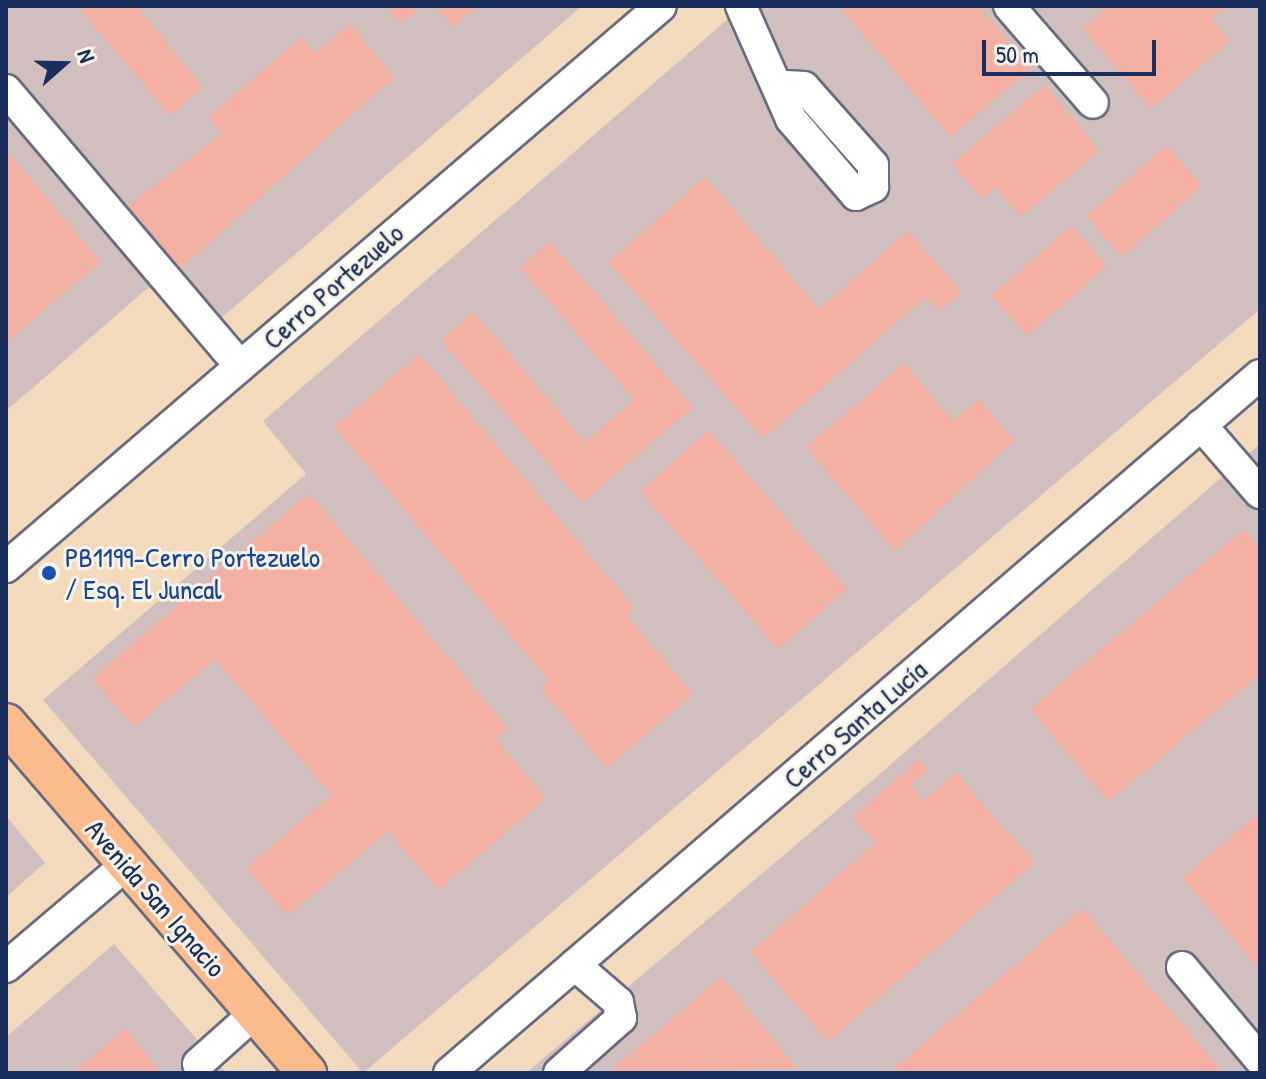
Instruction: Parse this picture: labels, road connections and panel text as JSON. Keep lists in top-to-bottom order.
{
  "streets": {
    "main road": ["Avenida San Ignacio"],
    "street": ["Cerro Portezuelo", "Cerro Santa Lucía"]
  },
  "places": ["PB1199-Cerro Portezuelo / Esq. El Juncal"],
  "scale_bar": "50 m",
  "north": "right"
}
